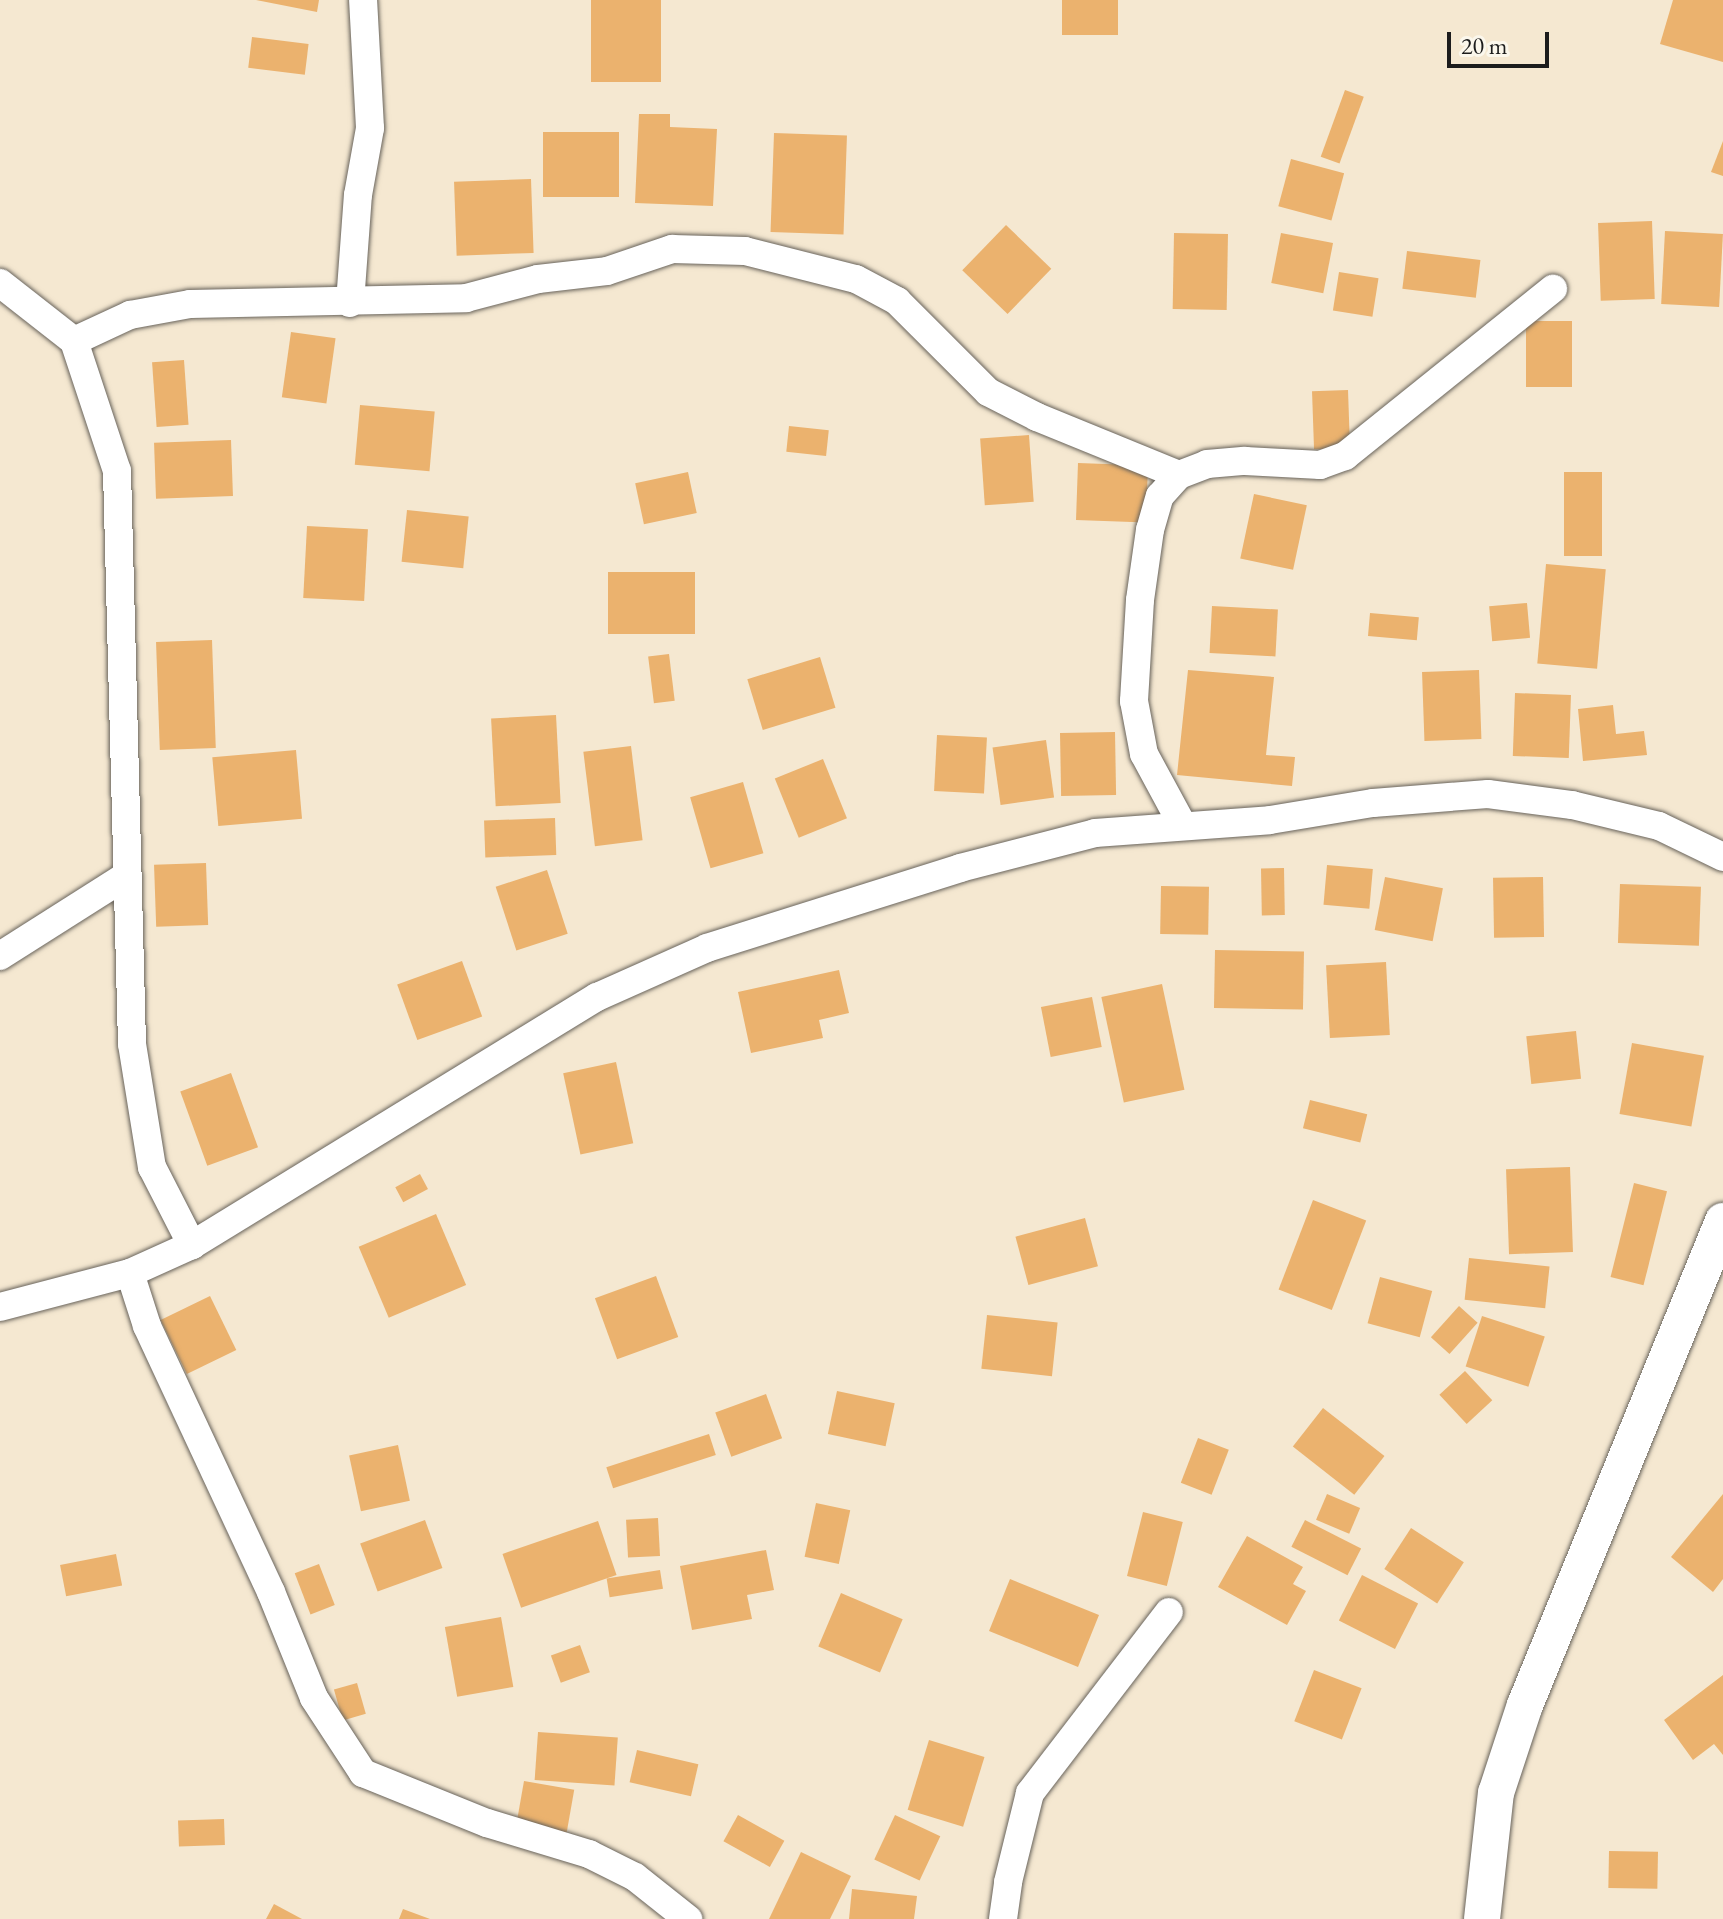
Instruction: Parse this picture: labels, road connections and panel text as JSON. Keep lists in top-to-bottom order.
{
  "scale_bar": "20 m"
}
